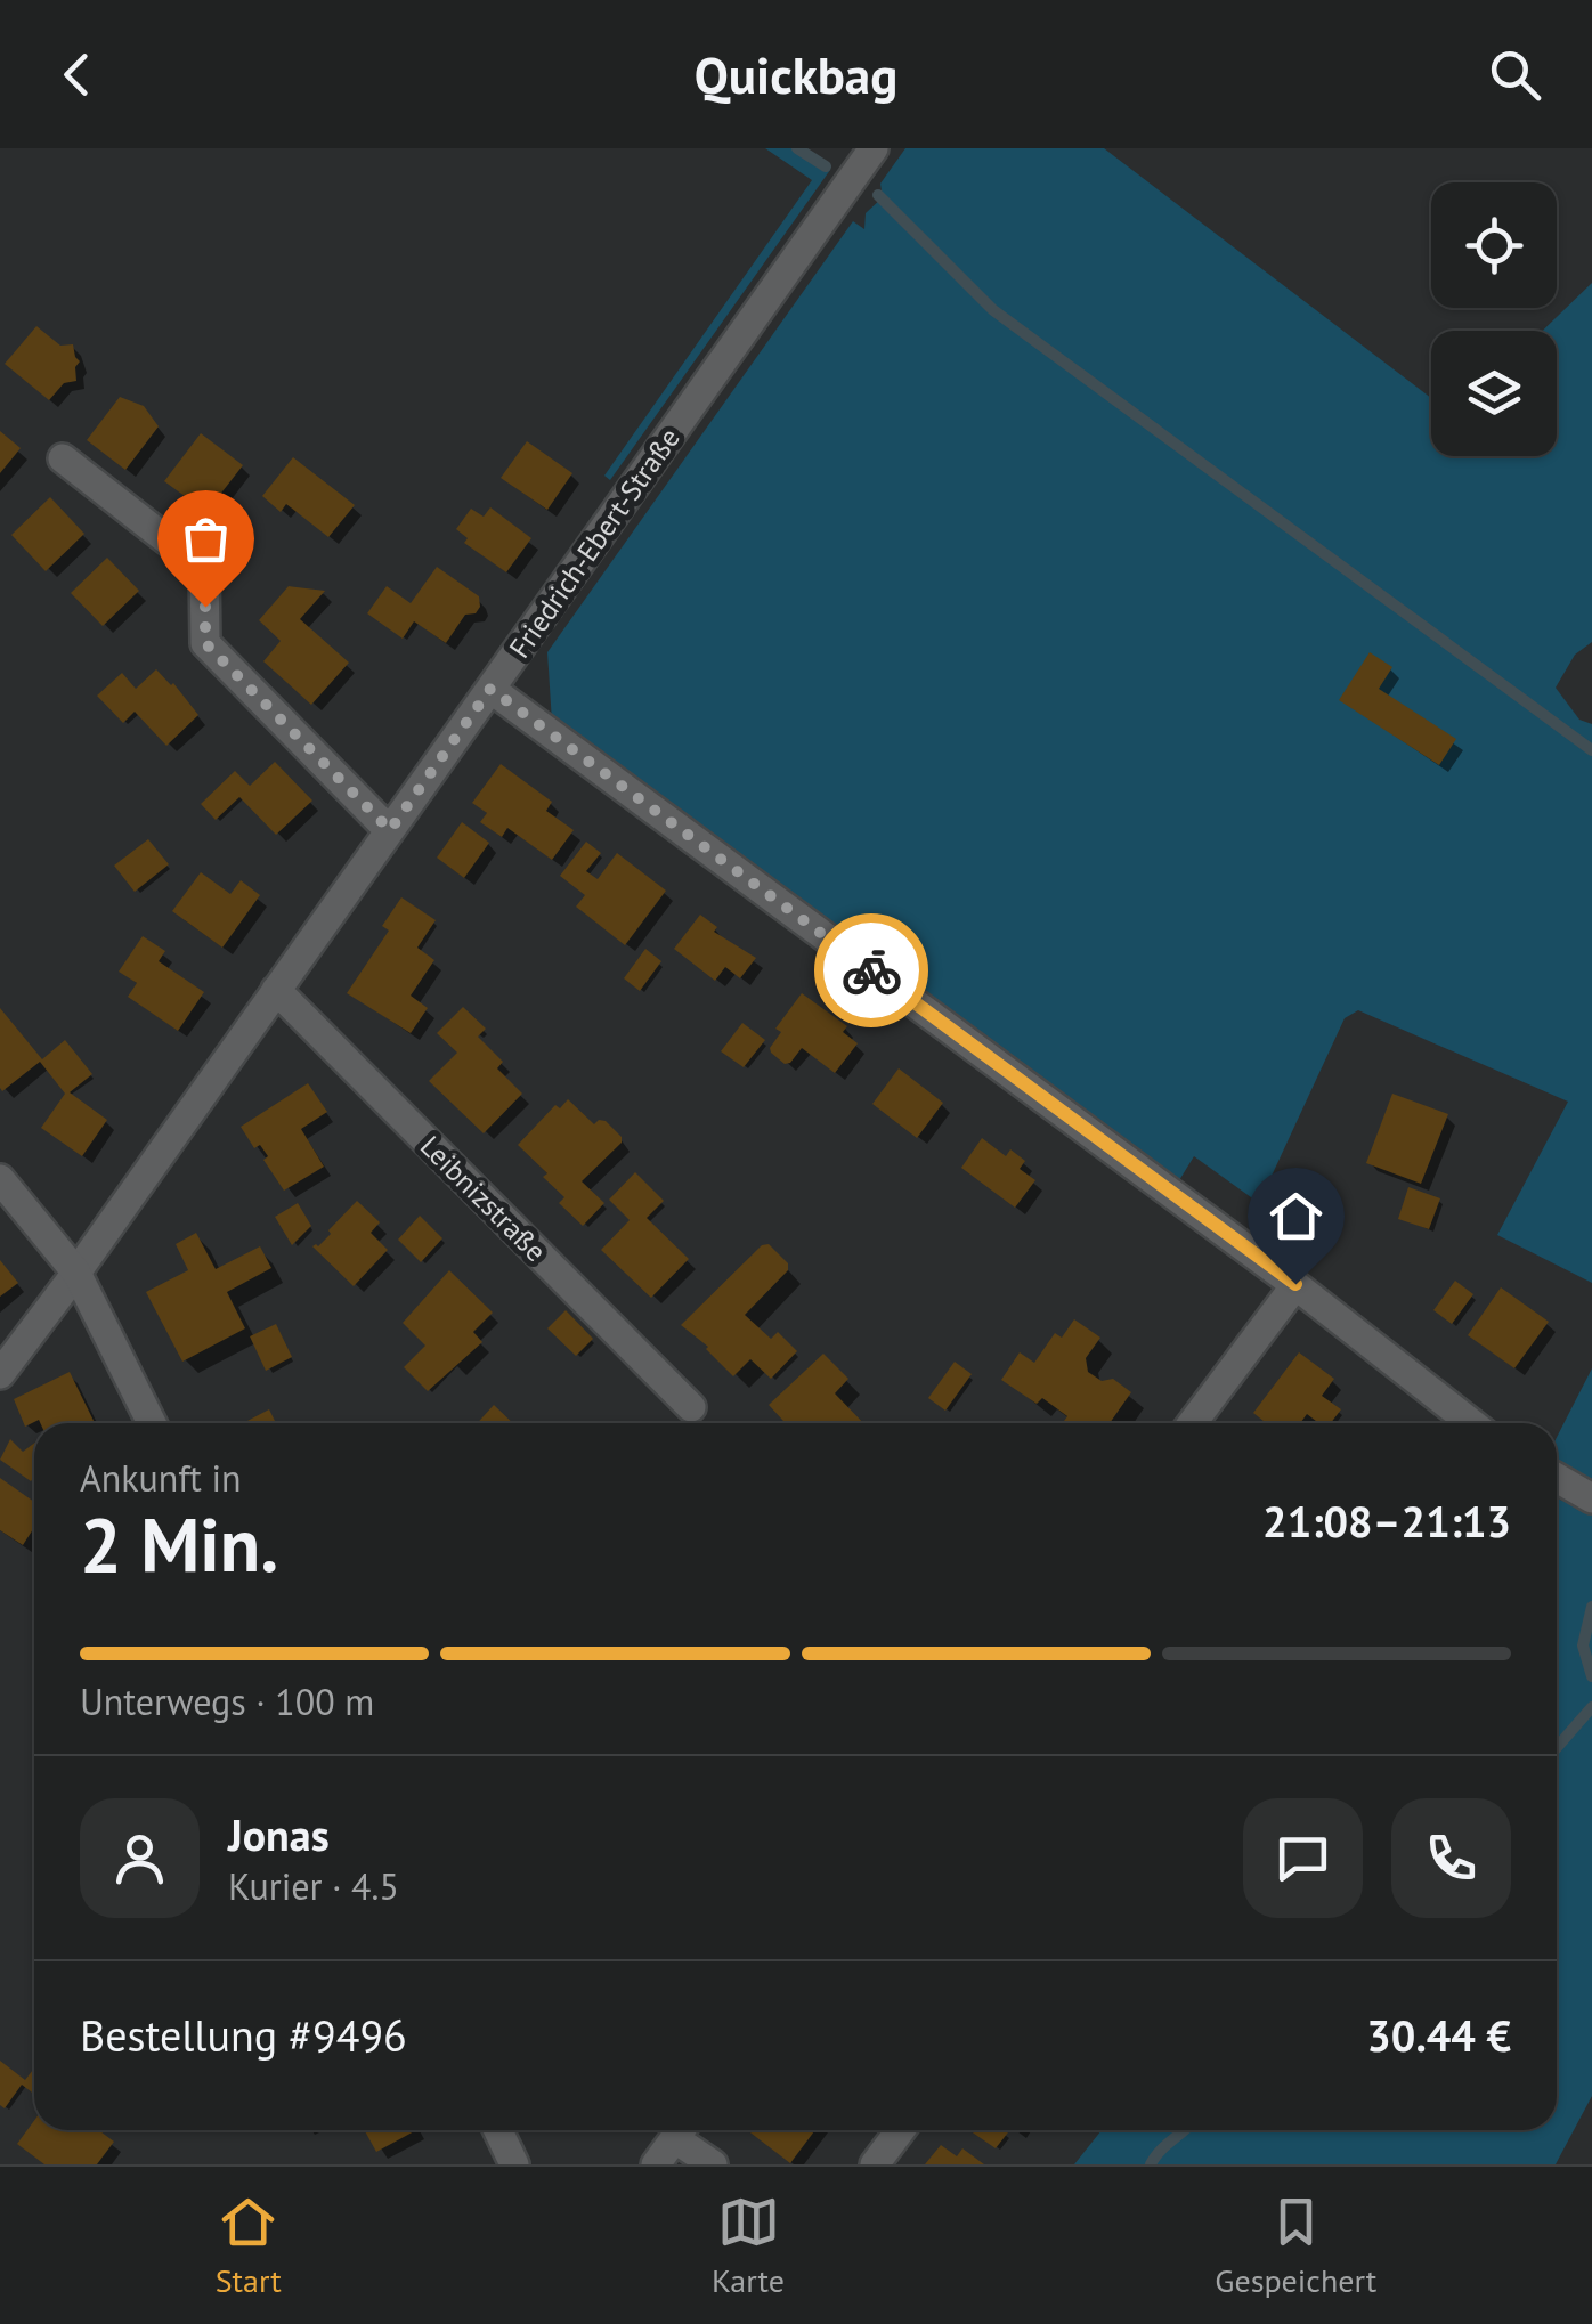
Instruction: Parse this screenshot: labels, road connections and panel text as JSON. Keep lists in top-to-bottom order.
{
  "streets": {
    "street": ["Friedrich-Ebert-Straße", "Leibnizstraße"]
  },
  "crossings": [
    ["Friedrich-Ebert-Straße", "Leibnizstraße"]
  ],
  "page": {
    "header": "Quickbag",
    "heading": ["2 Min.", "Ankunft in", "21:08–21:13"],
    "panel": [
      "Jonas",
      "Kurier · 4.5",
      "Bestellung #9496",
      "30.44 €"
    ],
    "bar": "Unterwegs · 100 m",
    "tabs": ["Start", "Karte", "Gespeichert"]
  }
}
